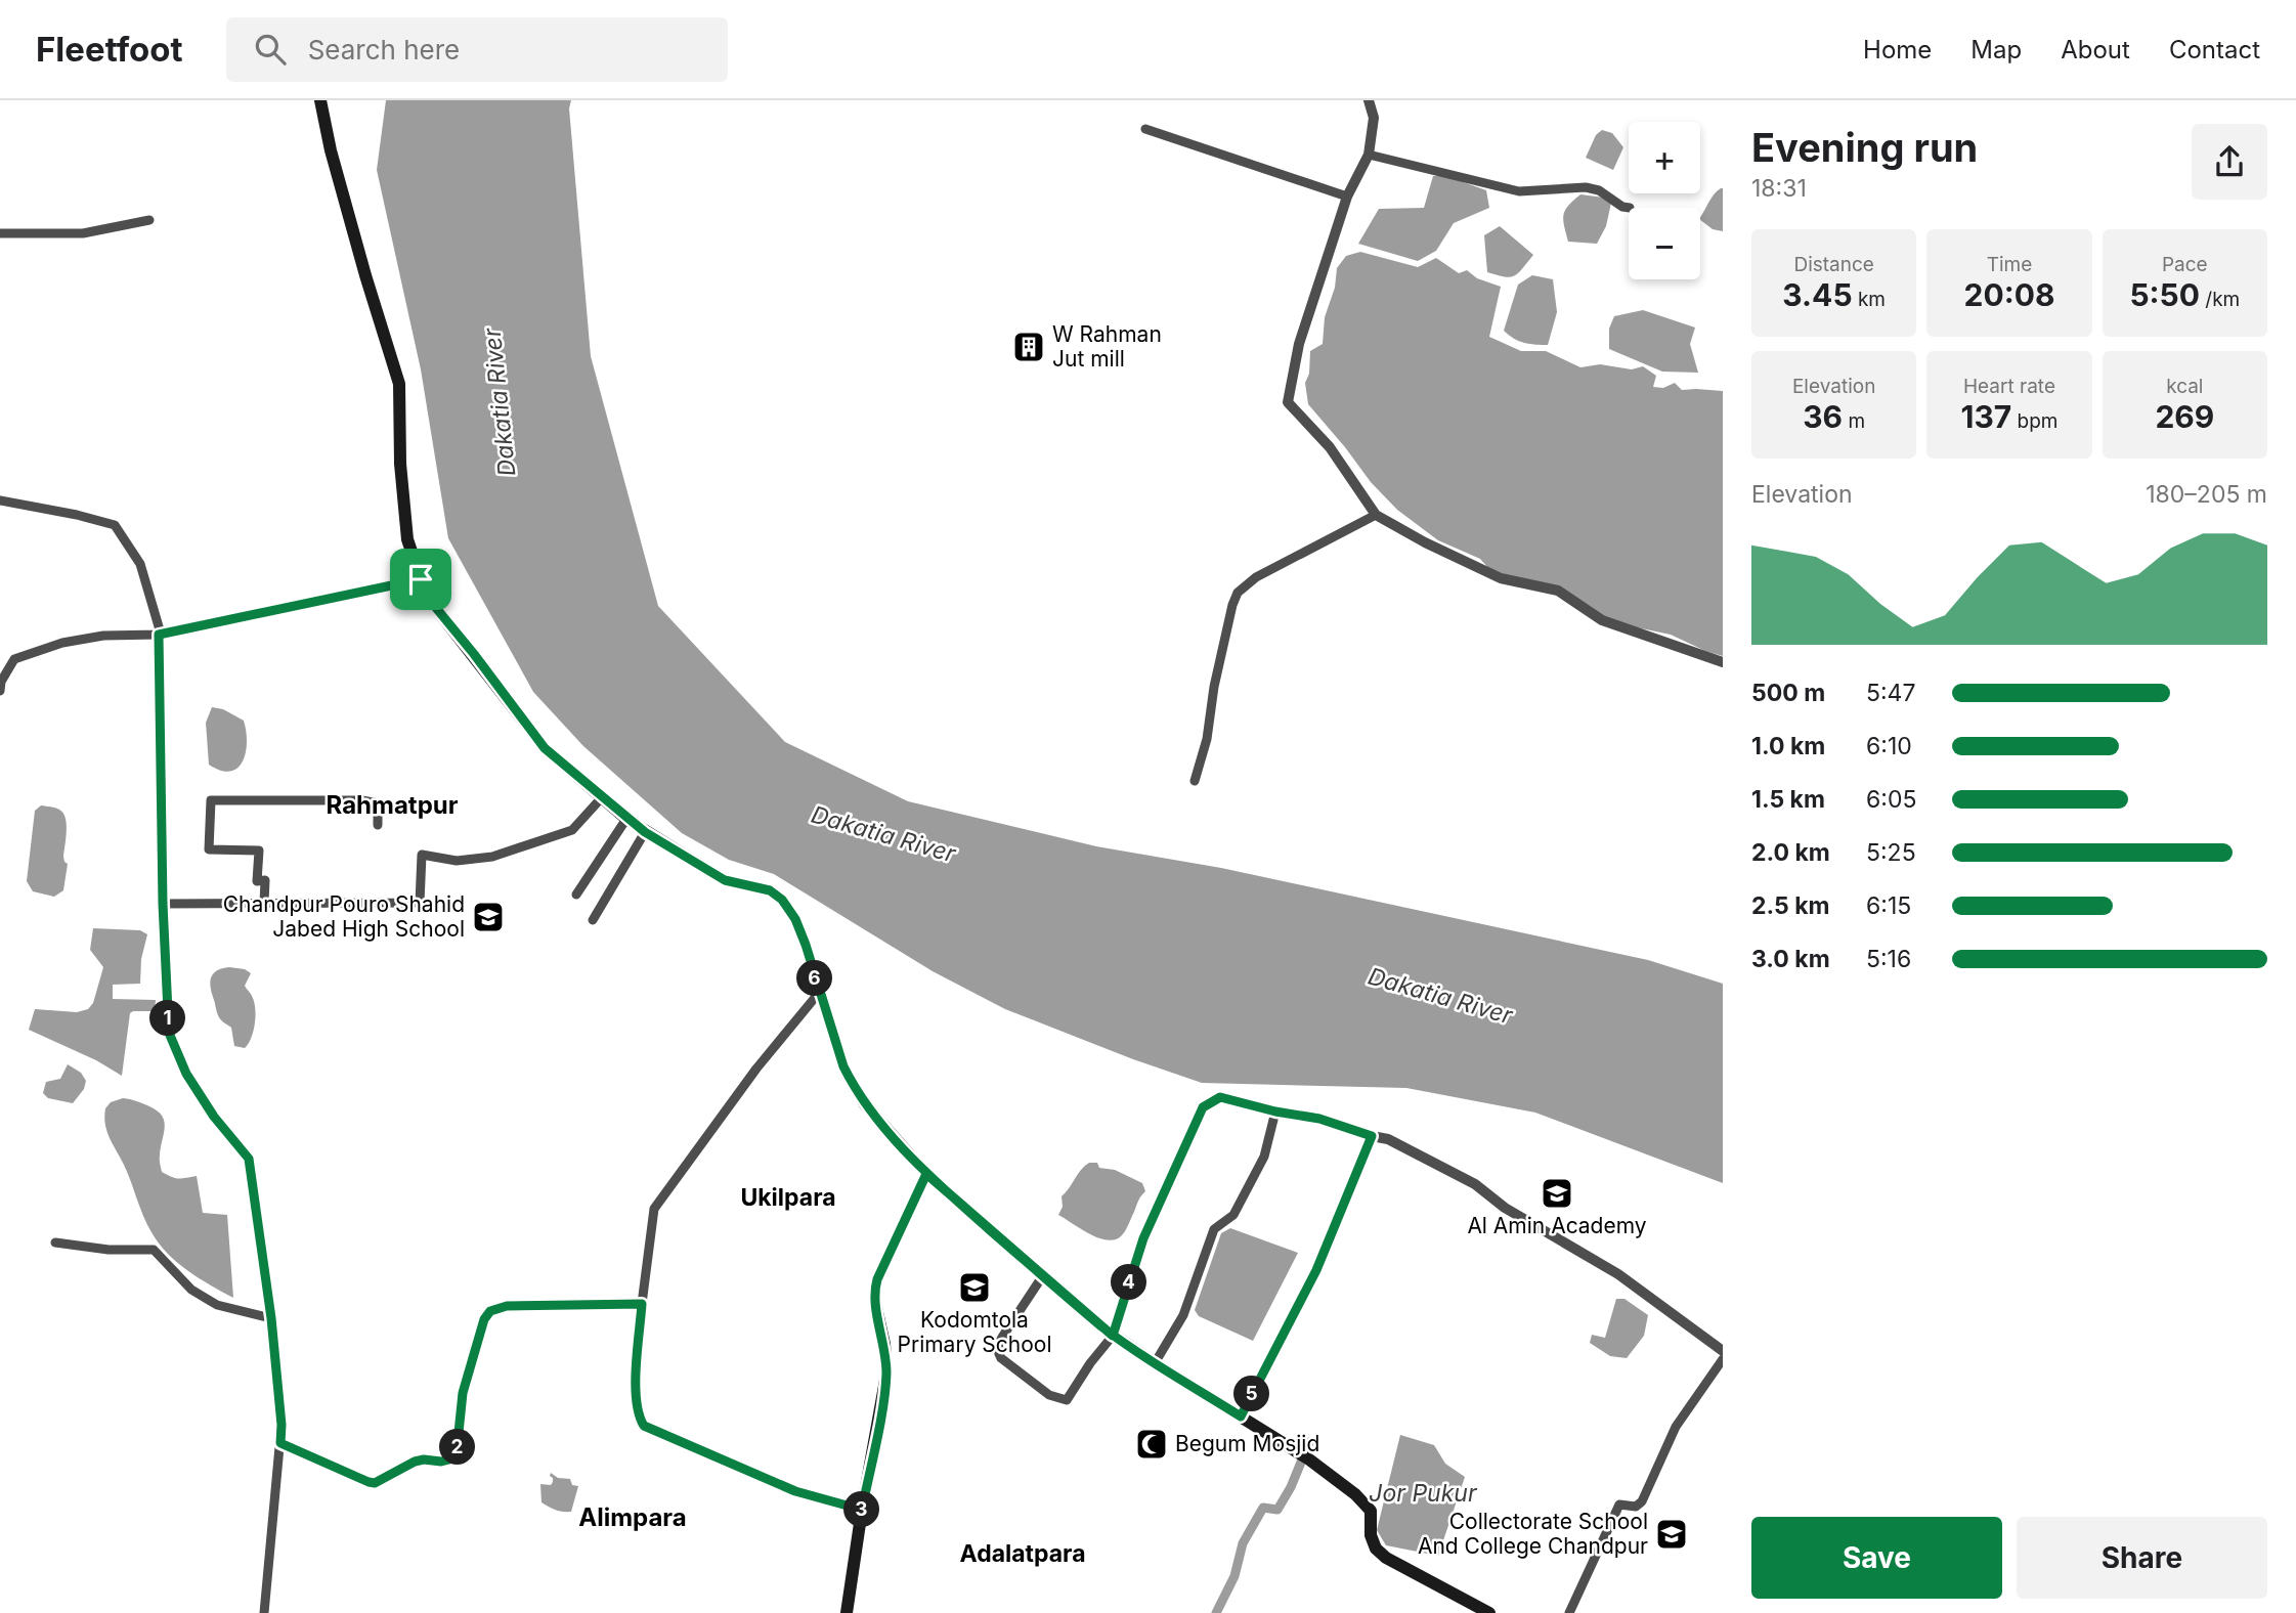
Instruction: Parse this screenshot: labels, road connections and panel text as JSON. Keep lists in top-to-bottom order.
{
  "districts": [
    "Rahmatpur",
    "Ukilpara",
    "Alimpara",
    "Adalatpara"
  ],
  "water": ["Dakatia River", "Jor Pukur"],
  "places": {
    "building": ["W Rahman Jut mill"],
    "school or university": [
      "Chandpur Pouro Shahid Jabed High School",
      "Al Amin Academy",
      "Kodomtola Primary School",
      "Collectorate School And College Chandpur"
    ],
    "mosque": ["Begum Mosjid"]
  },
  "page": {
    "header": "Fleetfoot",
    "search": "Search here",
    "nav": [
      "Home",
      "Map",
      "About",
      "Contact"
    ],
    "heading": ["Evening run", "18:31"],
    "map_buttons": ["+", "−"],
    "stats": [
      ["Distance", "3.45 km"],
      ["Time", "20:08"],
      ["Pace", "5:50 /km"],
      ["Elevation", "36 m"],
      ["Heart rate", "137 bpm"],
      ["kcal", "269"]
    ],
    "chart": ["Elevation", "180–205 m"],
    "list": [
      {
        "name": "500 m",
        "note": "5:47"
      },
      {
        "name": "1.0 km",
        "note": "6:10"
      },
      {
        "name": "1.5 km",
        "note": "6:05"
      },
      {
        "name": "2.0 km",
        "note": "5:25"
      },
      {
        "name": "2.5 km",
        "note": "6:15"
      },
      {
        "name": "3.0 km",
        "note": "5:16"
      }
    ],
    "pins": [
      "6",
      "1",
      "4",
      "5",
      "2",
      "3"
    ],
    "buttons": ["Save", "Share"]
  }
}
